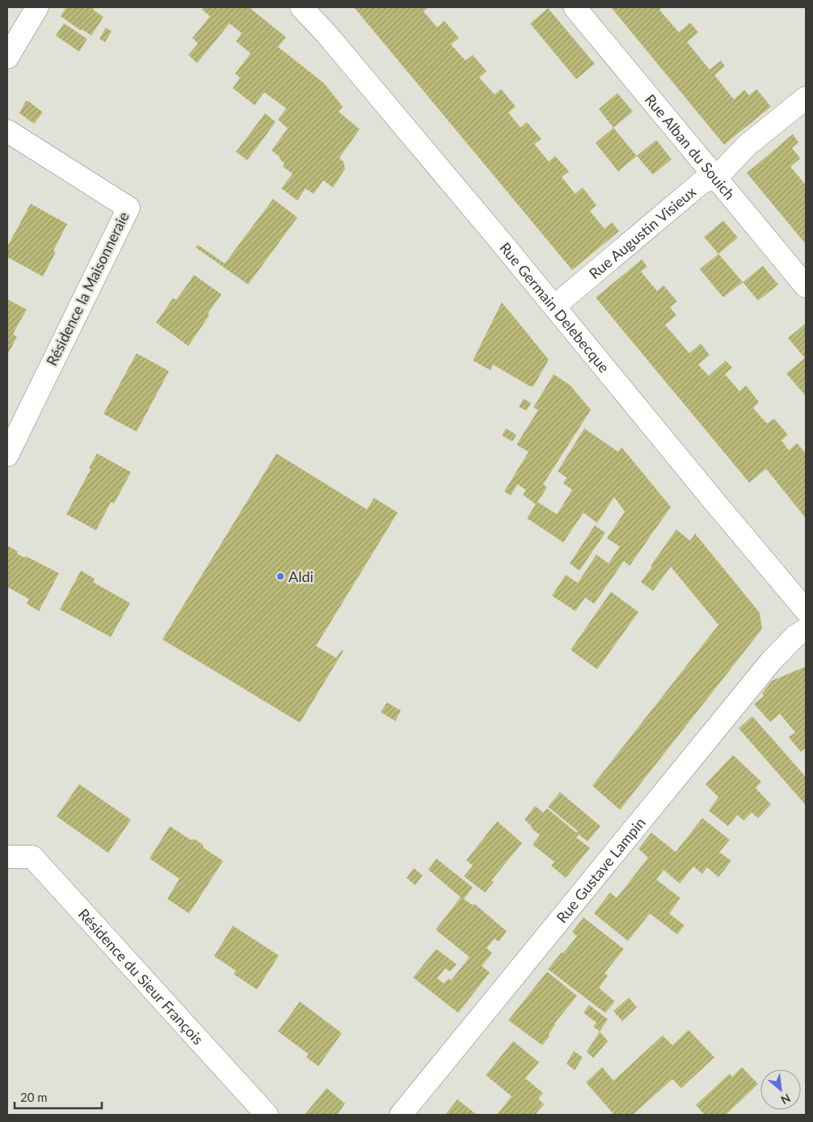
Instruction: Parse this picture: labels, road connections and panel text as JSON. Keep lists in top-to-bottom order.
{
  "streets": {
    "street": [
      "Rue Alban du Souich",
      "Rue Augustin Visieux",
      "Résidence la Maisonneraie",
      "Rue Germain Delebecque",
      "Rue Gustave Lampin",
      "Résidence du Sieur François"
    ]
  },
  "crossings": [
    ["Rue Alban du Souich", "Rue Augustin Visieux"],
    ["Rue Augustin Visieux", "Rue Germain Delebecque"]
  ],
  "places": ["Aldi"],
  "scale_bar": "20 m",
  "north": "bottom right"
}
